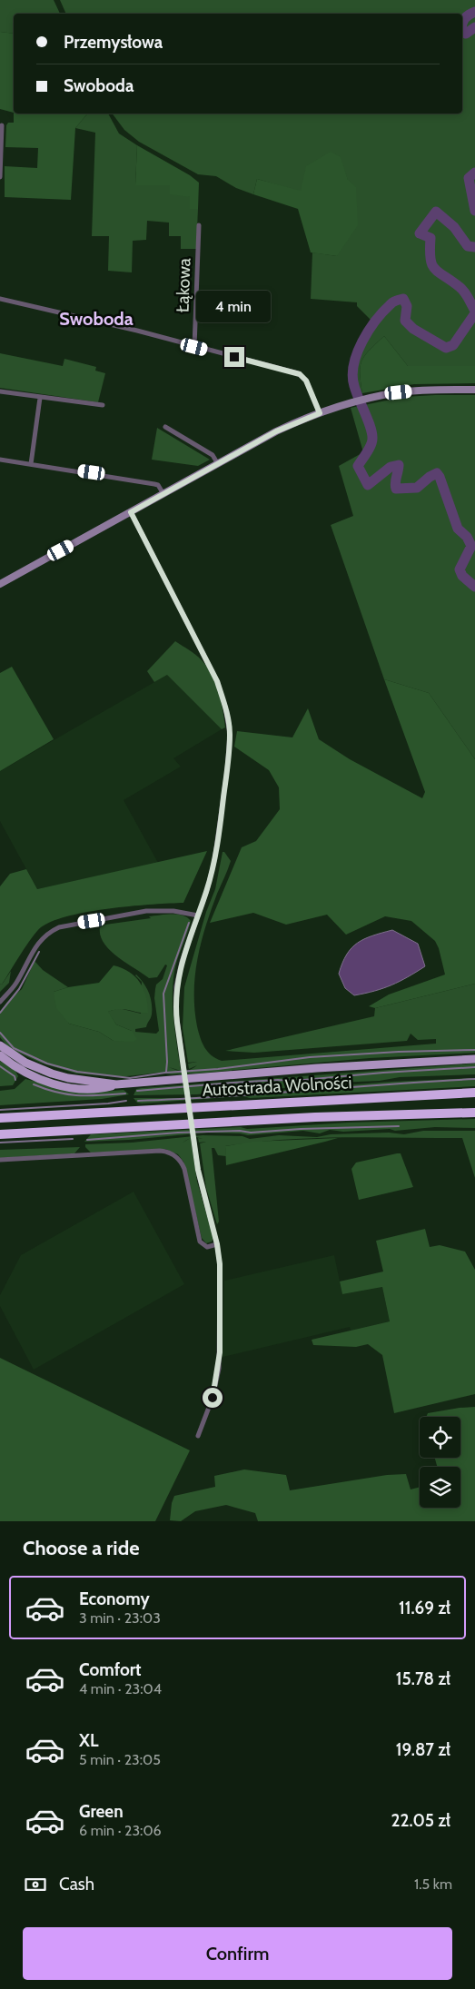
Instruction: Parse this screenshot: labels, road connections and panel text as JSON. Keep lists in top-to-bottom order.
{
  "streets": {
    "highway": ["Autostrada Wolności"],
    "street": ["Łąkowa"]
  },
  "districts": ["Swoboda"],
  "page": {
    "banner": ["Przemysłowa", "Swoboda"],
    "bubble": "4 min",
    "heading": "Choose a ride",
    "list": [
      {
        "name": "Economy",
        "note": "3 min · 23:03",
        "value": "11.69 zł"
      },
      {
        "name": "Comfort",
        "note": "4 min · 23:04",
        "value": "15.78 zł"
      },
      {
        "name": "XL",
        "note": "5 min · 23:05",
        "value": "19.87 zł"
      },
      {
        "name": "Green",
        "note": "6 min · 23:06",
        "value": "22.05 zł"
      }
    ],
    "pay": ["Cash", "1.5 km"],
    "buttons": "Confirm"
  }
}
